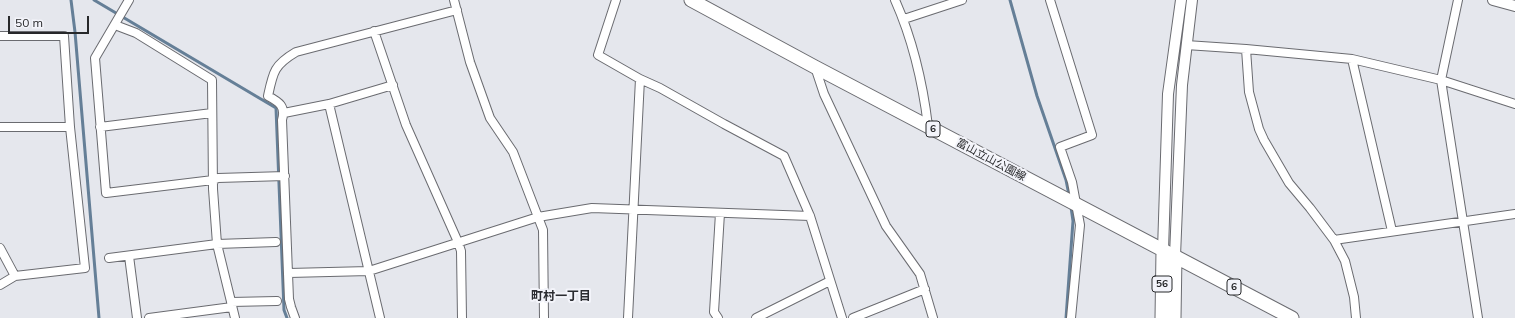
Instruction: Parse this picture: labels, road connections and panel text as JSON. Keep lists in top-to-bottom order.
{
  "streets": {
    "main road": ["6", "富山立山公園線", "56"]
  },
  "crossings": [
    ["富山立山公園線", "56"]
  ],
  "districts": ["町村一丁目"],
  "scale_bar": "50 m"
}
